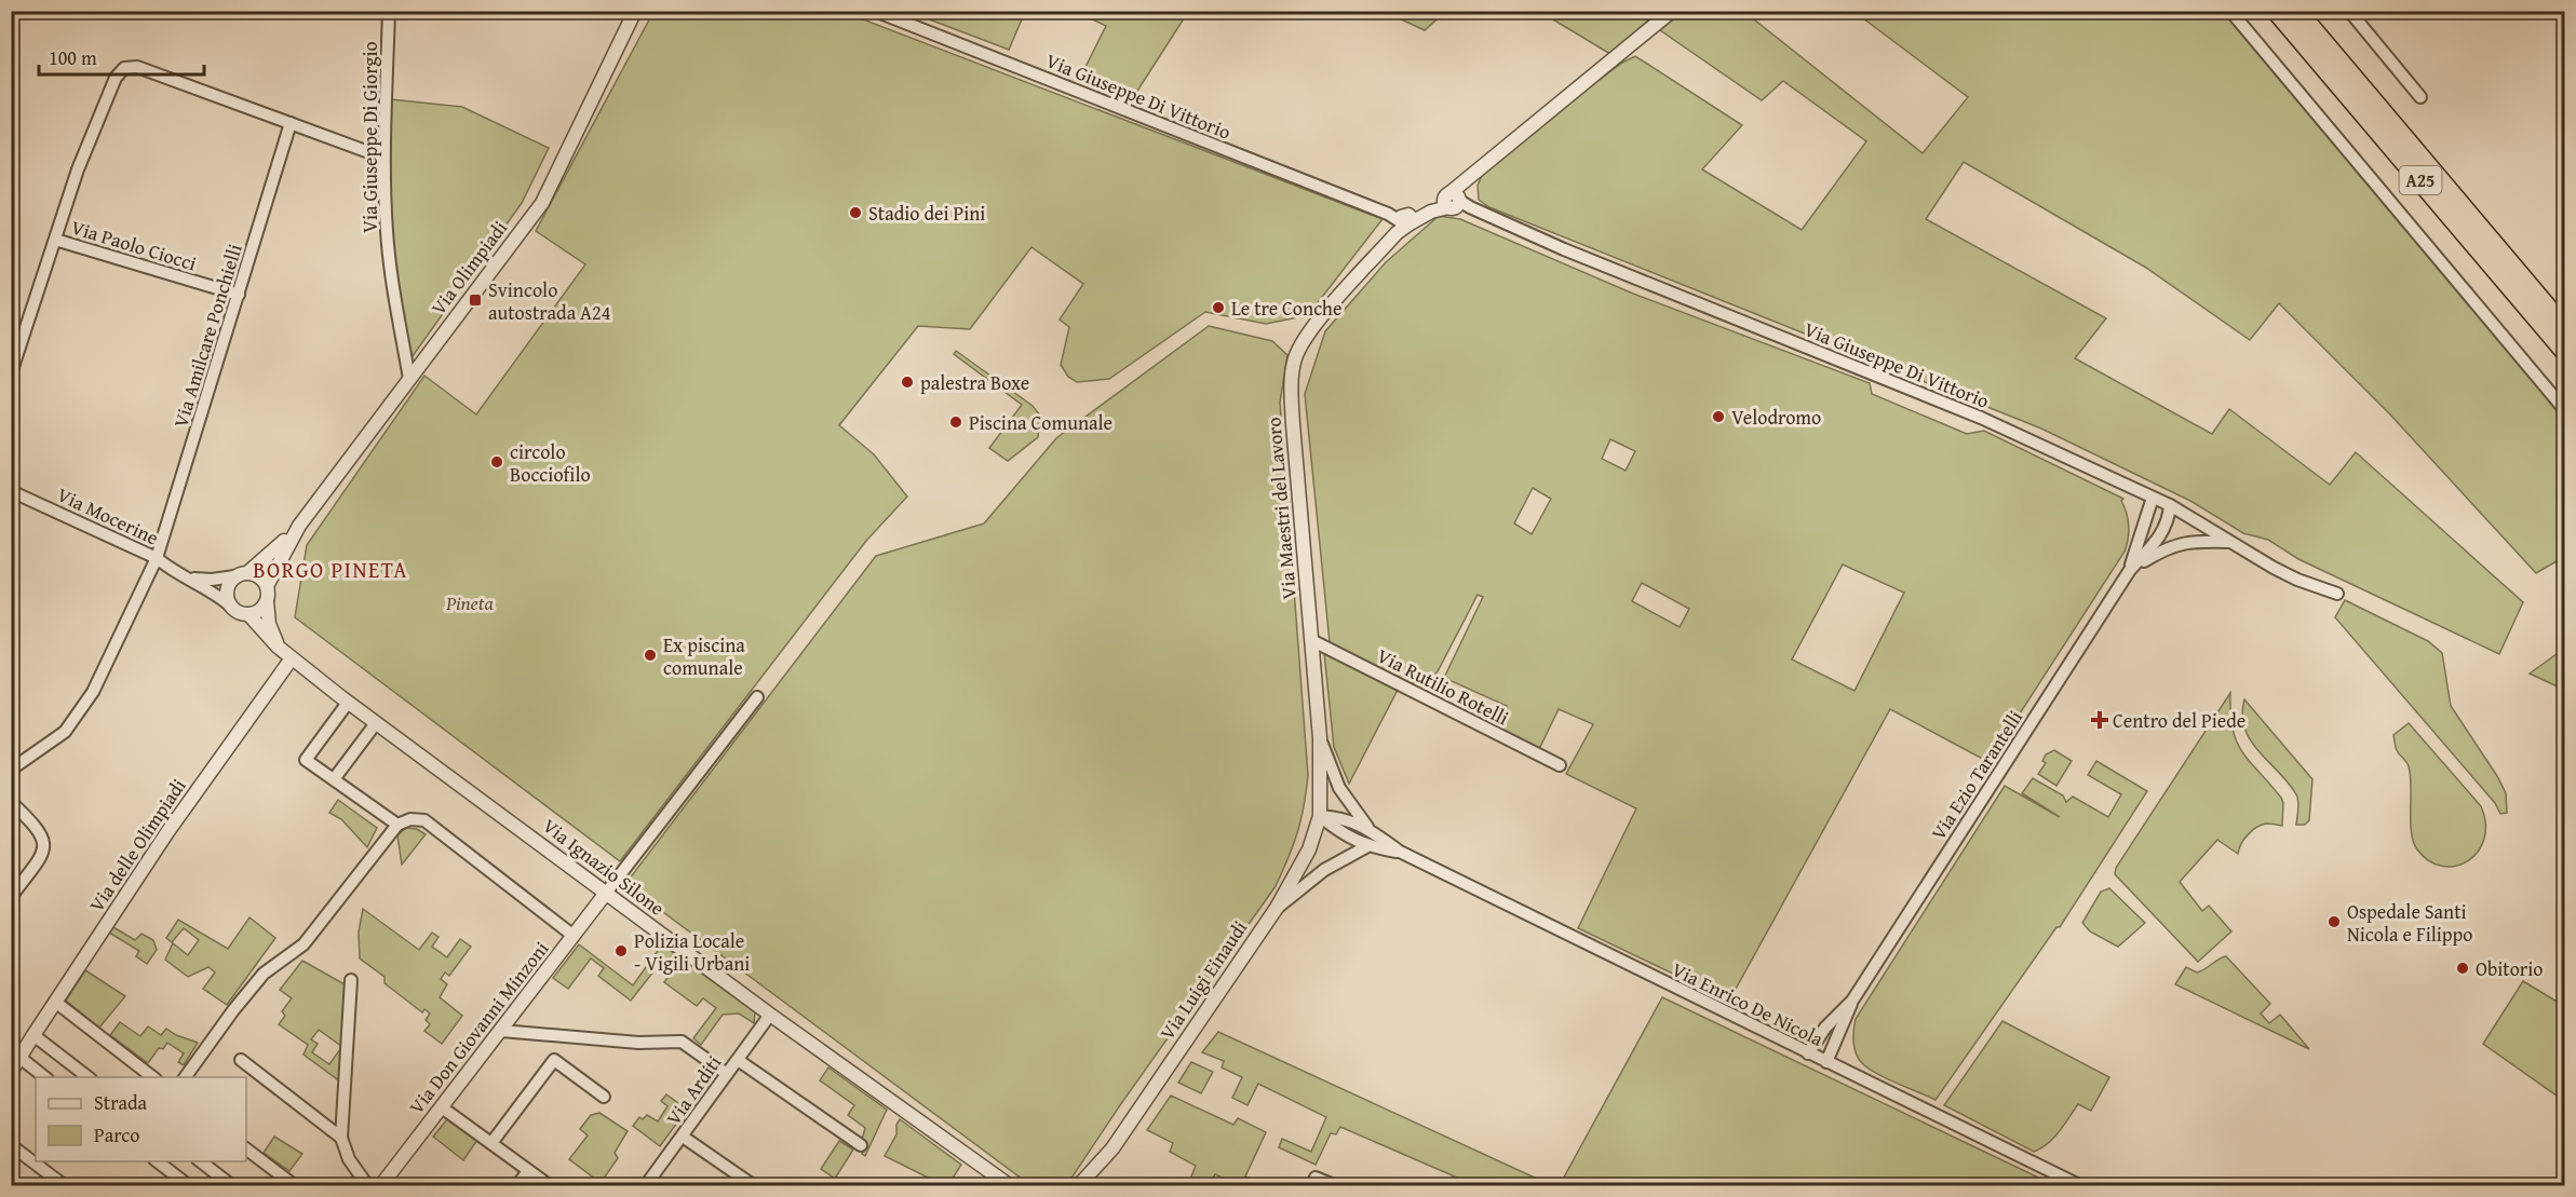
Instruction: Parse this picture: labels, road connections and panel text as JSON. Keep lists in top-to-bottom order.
{
  "streets": {
    "highway": ["A25"],
    "street": [
      "Via Giuseppe Di Vittorio",
      "Via Giuseppe Di Giorgio",
      "Via Paolo Ciocci",
      "Via Olimpiadi",
      "Via Amilcare Ponchielli",
      "Via Maestri del Lavoro",
      "Via Mocerine",
      "Via Rutilio Rotelli",
      "Via Ezio Tarantelli",
      "Via delle Olimpiadi",
      "Via Ignazio Silone",
      "Via Luigi Einaudi",
      "Via Enrico De Nicola",
      "Via Don Giovanni Minzoni",
      "Via Arditi"
    ]
  },
  "crossings": [
    ["Via Giuseppe Di Vittorio", "Via Maestri del Lavoro"],
    ["Via Giuseppe Di Giorgio", "Via Olimpiadi"],
    ["Via Paolo Ciocci", "Via Amilcare Ponchielli"],
    ["Via Olimpiadi", "Via Mocerine"],
    ["Via Olimpiadi", "Via Ignazio Silone"],
    ["Via Amilcare Ponchielli", "Via Mocerine"],
    ["Via Maestri del Lavoro", "Via Rutilio Rotelli"],
    ["Via Maestri del Lavoro", "Via Luigi Einaudi"],
    ["Via Mocerine", "Via Ignazio Silone"],
    ["Via delle Olimpiadi", "Via Ignazio Silone"],
    ["Via Ignazio Silone", "Via Don Giovanni Minzoni"],
    ["Via Ignazio Silone", "Via Arditi"]
  ],
  "districts": ["BORGO PINETA"],
  "parks": ["Pineta"],
  "places": {
    "other": [
      "Stadio dei Pini",
      "Le tre Conche",
      "palestra Boxe",
      "Velodromo",
      "Piscina Comunale",
      "circolo Bocciofilo",
      "Ex piscina comunale",
      "Ospedale Santi Nicola e Filippo",
      "Polizia Locale - Vigili Urbani",
      "Obitorio"
    ],
    "transit": ["Svincolo autostrada A24"],
    "health": ["Centro del Piede"]
  },
  "legend": ["Strada", "Parco"],
  "scale_bar": "100 m"
}
